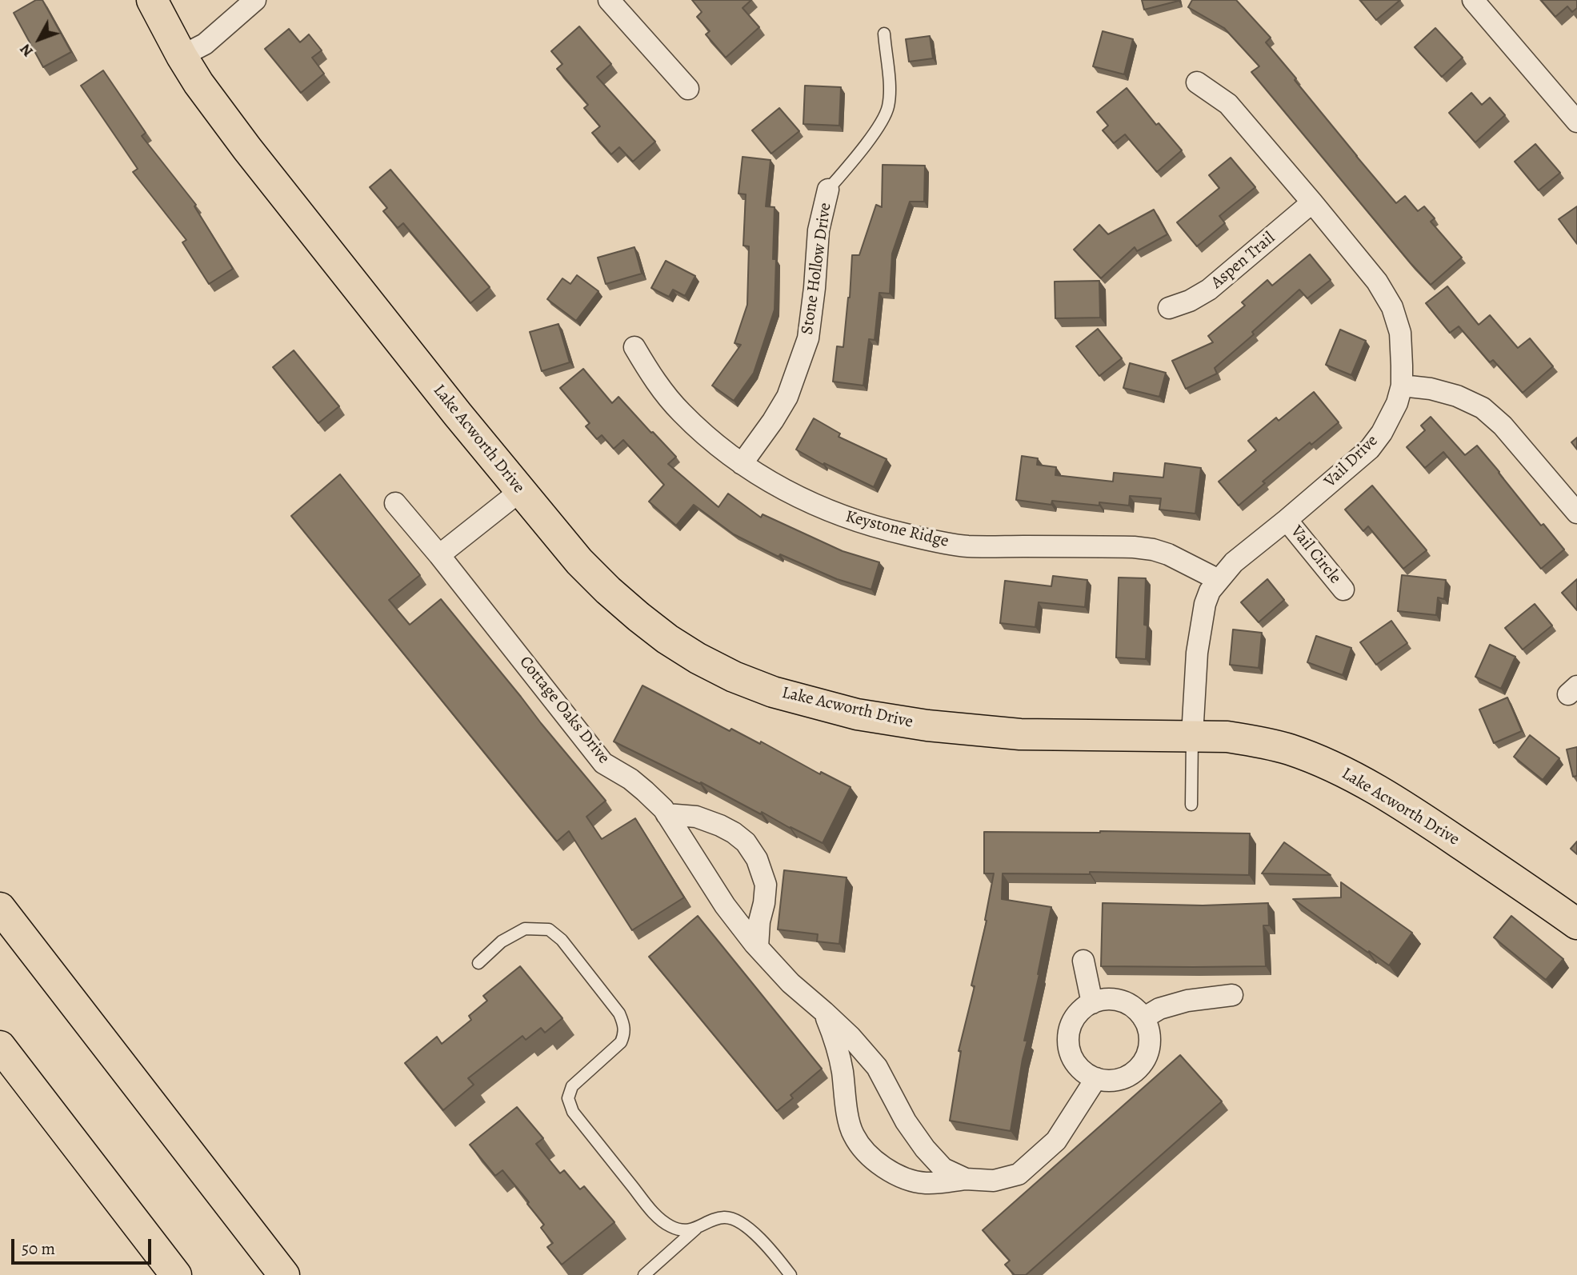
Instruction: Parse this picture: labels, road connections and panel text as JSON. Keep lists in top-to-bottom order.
{
  "streets": {
    "main road": ["Lake Acworth Drive"],
    "street": [
      "Aspen Trail",
      "Stone Hollow Drive",
      "Vail Drive",
      "Keystone Ridge",
      "Vail Circle",
      "Cottage Oaks Drive"
    ]
  },
  "crossings": [
    ["Aspen Trail", "Vail Drive"],
    ["Stone Hollow Drive", "Keystone Ridge"],
    ["Lake Acworth Drive", "Vail Drive"],
    ["Vail Drive", "Keystone Ridge"],
    ["Vail Drive", "Vail Circle"]
  ],
  "scale_bar": "50 m",
  "north": "bottom left"
}
